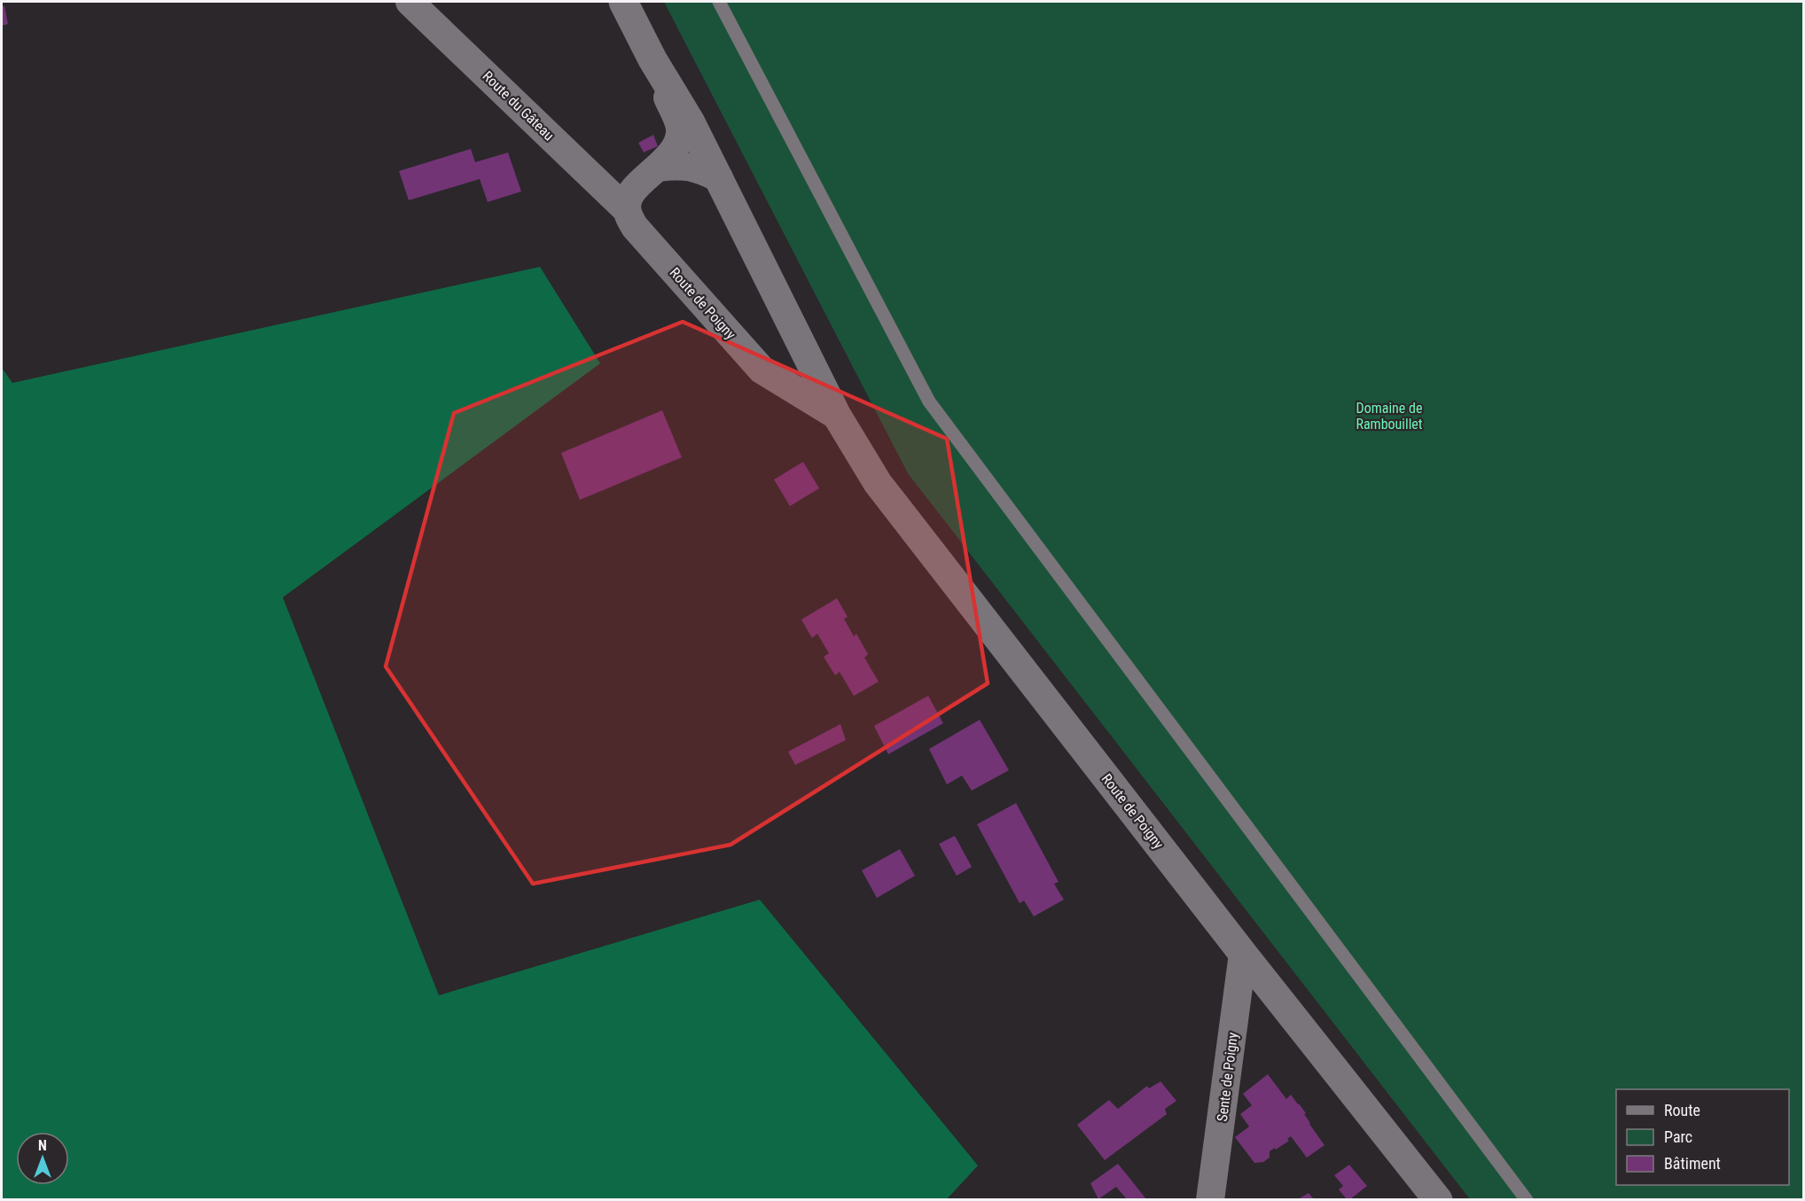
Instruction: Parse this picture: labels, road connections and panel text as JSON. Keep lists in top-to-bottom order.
{
  "streets": {
    "street": ["Route du Gâteau", "Route de Poigny", "Sente de Poigny"]
  },
  "crossings": [
    ["Route du Gâteau", "Route de Poigny"],
    ["Route de Poigny", "Sente de Poigny"]
  ],
  "parks": ["Domaine de Rambouillet"],
  "legend": ["Route", "Parc", "Bâtiment"],
  "north": "top"
}
